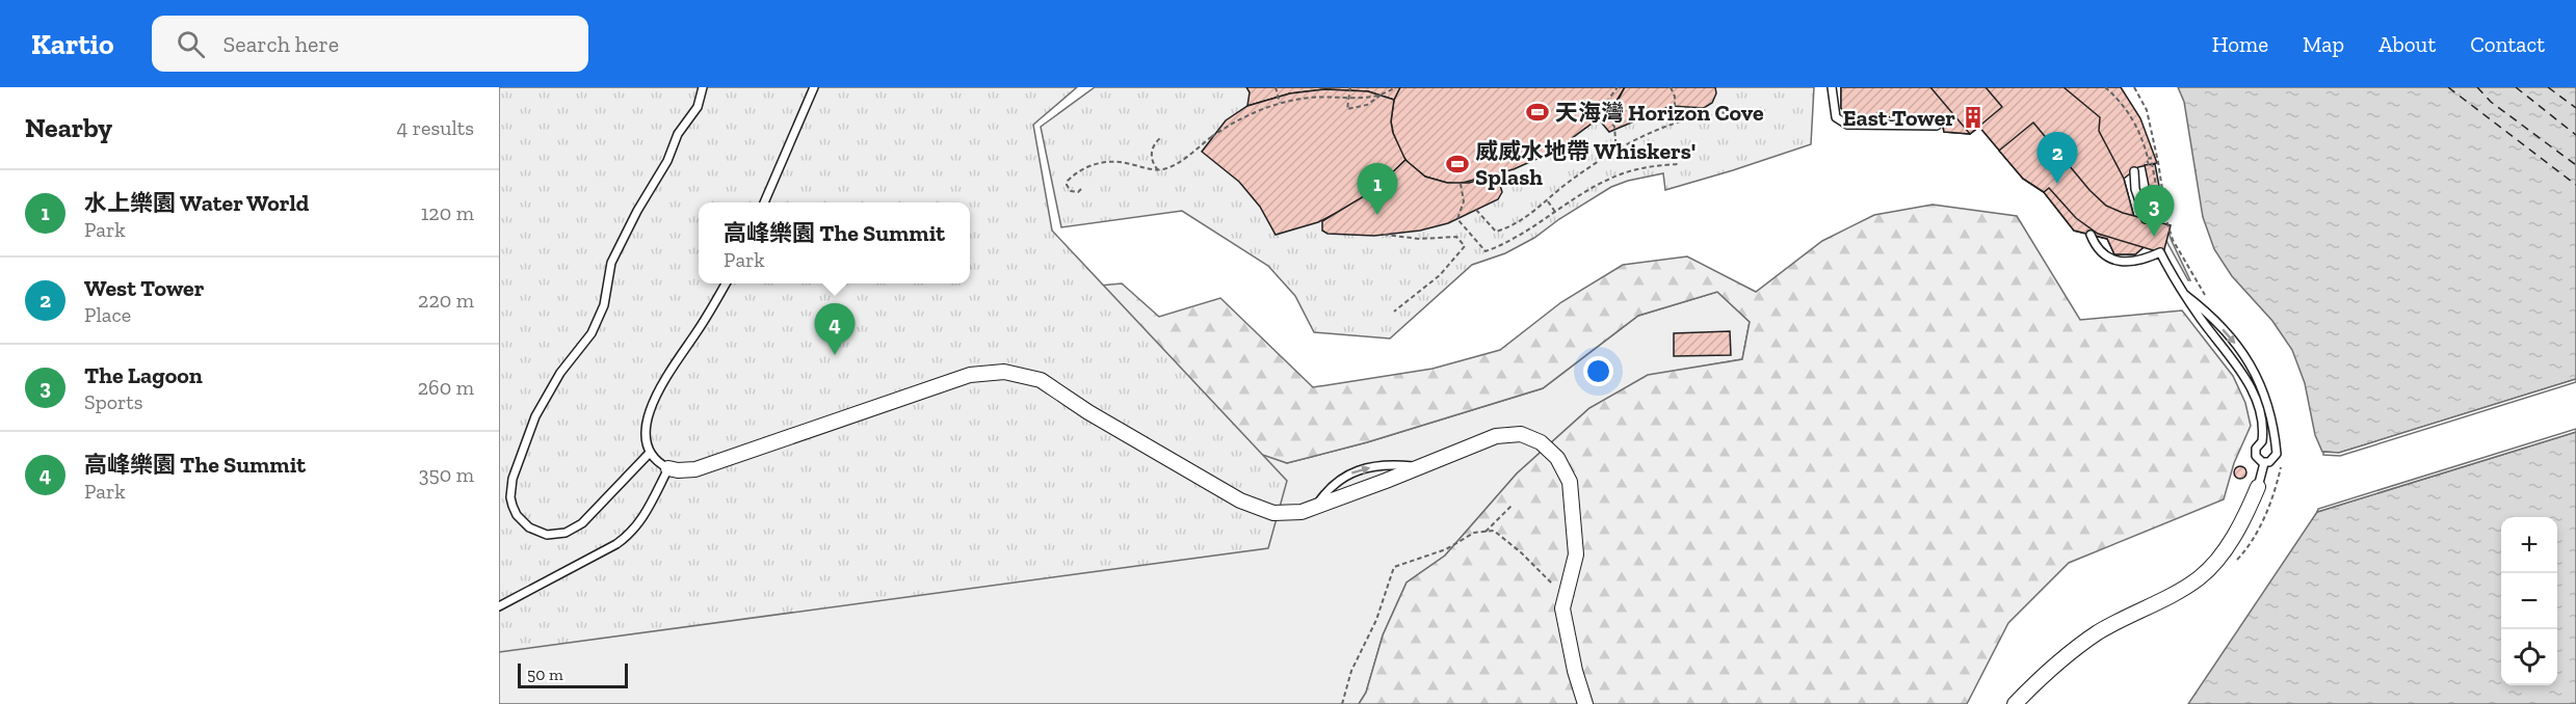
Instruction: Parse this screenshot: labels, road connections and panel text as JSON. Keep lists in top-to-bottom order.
{
  "places": {
    "sports": ["天海灣 Horizon Cove", "威威水地帶 Whiskers' Splash"],
    "building": ["East Tower"]
  },
  "scale_bar": "50 m",
  "page": {
    "header": "Kartio",
    "search": "Search here",
    "nav": [
      "Home",
      "Map",
      "About",
      "Contact"
    ],
    "heading": ["Nearby", "4 results"],
    "pins": [
      "2",
      "1",
      "3",
      "4"
    ],
    "list": [
      {
        "mark": "1",
        "name": "水上樂園 Water World",
        "note": "Park",
        "value": "120 m"
      },
      {
        "mark": "2",
        "name": "West Tower",
        "note": "Place",
        "value": "220 m"
      },
      {
        "mark": "3",
        "name": "The Lagoon",
        "note": "Sports",
        "value": "260 m"
      },
      {
        "mark": "4",
        "name": "高峰樂園 The Summit",
        "note": "Park",
        "value": "350 m"
      }
    ],
    "popup": ["高峰樂園 The Summit", "Park"],
    "map_buttons": ["+", "−"],
    "scale": "50 m"
  }
}
